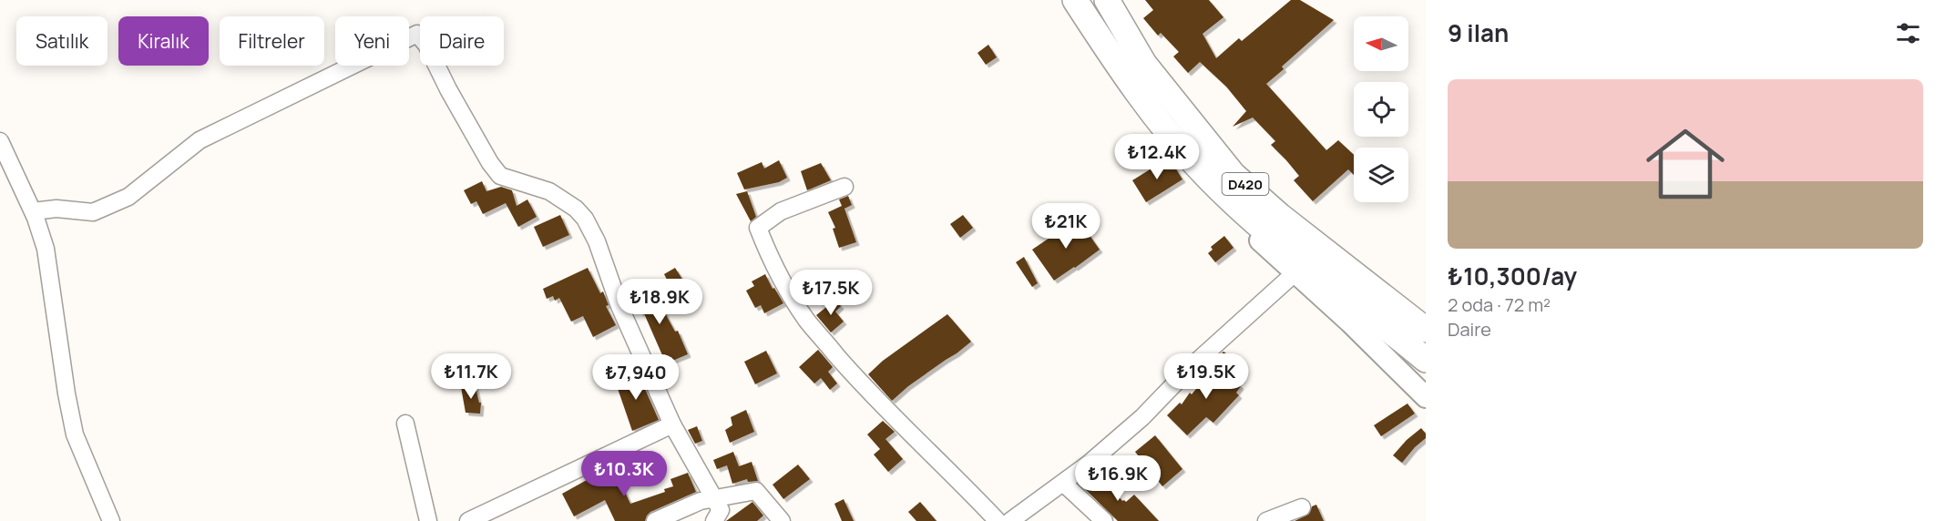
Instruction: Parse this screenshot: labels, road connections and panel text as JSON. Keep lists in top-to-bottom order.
{
  "streets": {
    "highway": ["D420"]
  },
  "north": "left",
  "page": {
    "heading": "9 ilan",
    "chip": [
      "Satılık",
      "Kiralık",
      "Filtreler",
      "Yeni",
      "Daire"
    ],
    "list": [
      {
        "name": "₺10,300/ay",
        "note": "2 oda · 72 m² · Daire"
      }
    ],
    "price": [
      "₺12.4K",
      "₺21K",
      "₺17.5K",
      "₺18.9K",
      "₺11.7K",
      "₺19.5K",
      "₺7,940",
      "₺10.3K",
      "₺16.9K"
    ]
  }
}
